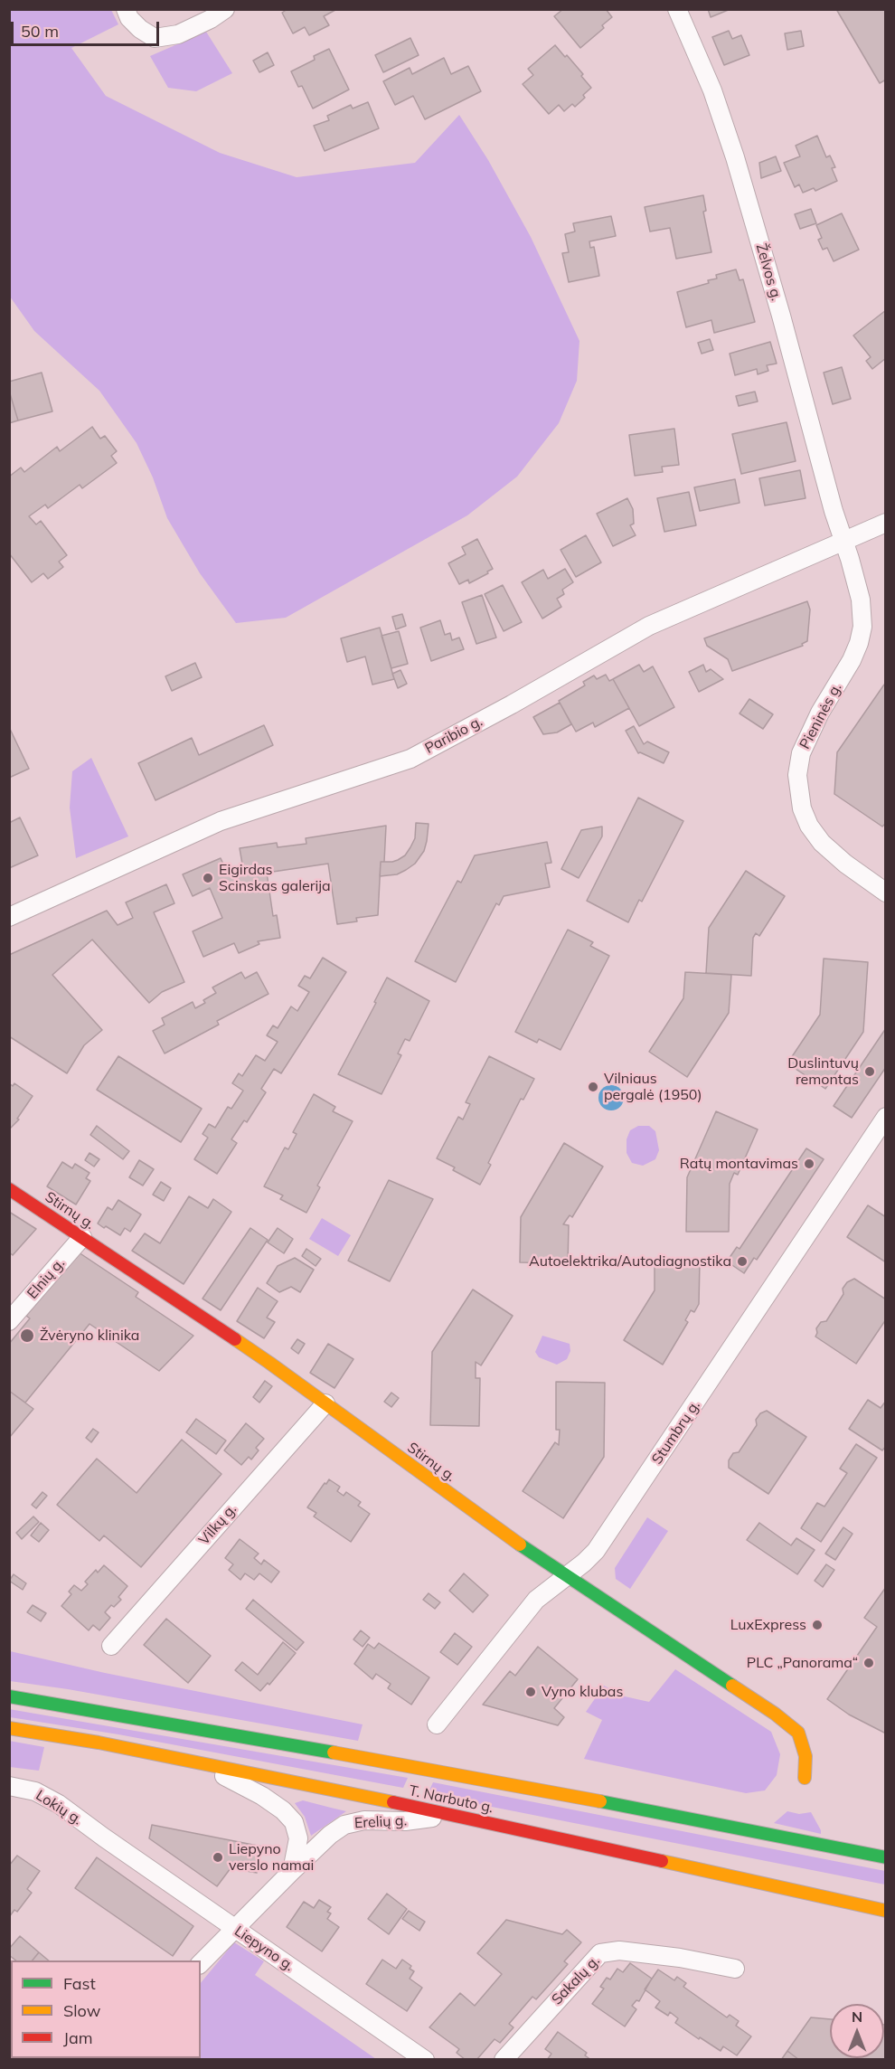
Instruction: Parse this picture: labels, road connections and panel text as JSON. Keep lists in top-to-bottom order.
{
  "streets": {
    "main road": ["Stirnų g.", "T. Narbuto g."],
    "street": [
      "Želvos g.",
      "Pieninės g.",
      "Paribio g.",
      "Elnių g.",
      "Stumbrų g.",
      "Vilkų g.",
      "Lokių g.",
      "Erelių g.",
      "Liepyno g.",
      "Sakalų g."
    ]
  },
  "crossings": [
    ["Želvos g.", "Pieninės g."],
    ["Želvos g.", "Paribio g."],
    ["Pieninės g.", "Paribio g."],
    ["Stirnų g.", "Elnių g."],
    ["Stirnų g.", "Stumbrų g."],
    ["Stirnų g.", "Vilkų g."],
    ["T. Narbuto g.", "Erelių g."],
    ["Lokių g.", "Liepyno g."],
    ["Erelių g.", "Liepyno g."]
  ],
  "places": [
    "Eigirdas Scinskas galerija",
    "Duslintuvų remontas",
    "Vilniaus pergalė (1950)",
    "Ratų montavimas",
    "Autoelektrika/Autodiagnostika",
    "Žvėryno klinika",
    "LuxExpress",
    "PLC „Panorama“",
    "Vyno klubas",
    "Liepyno verslo namai"
  ],
  "legend": ["Fast", "Slow", "Jam"],
  "scale_bar": "50 m",
  "north": "top"
}
